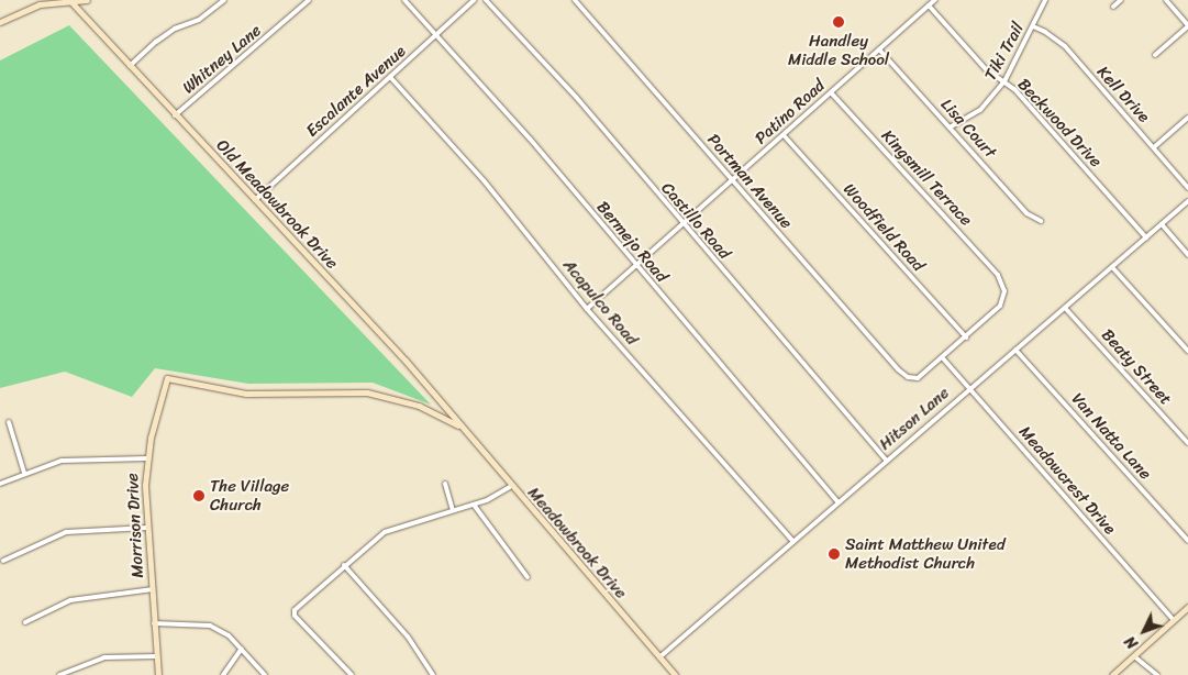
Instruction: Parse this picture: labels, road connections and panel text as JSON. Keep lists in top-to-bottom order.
{
  "streets": {
    "main road": ["Old Meadowbrook Drive", "Morrison Drive", "Meadowbrook Drive"],
    "street": [
      "Tiki Trail",
      "Whitney Lane",
      "Escalante Avenue",
      "Kell Drive",
      "Patino Road",
      "Beckwood Drive",
      "Lisa Court",
      "Kingsmill Terrace",
      "Portman Avenue",
      "Castillo Road",
      "Woodfield Road",
      "Bermejo Road",
      "Acapulco Road",
      "Beaty Street",
      "Hitson Lane",
      "Van Natta Lane",
      "Meadowcrest Drive"
    ]
  },
  "crossings": [
    ["Tiki Trail", "Kell Drive"],
    ["Tiki Trail", "Beckwood Drive"],
    ["Tiki Trail", "Lisa Court"],
    ["Whitney Lane", "Old Meadowbrook Drive"],
    ["Escalante Avenue", "Old Meadowbrook Drive"],
    ["Escalante Avenue", "Bermejo Road"],
    ["Escalante Avenue", "Acapulco Road"],
    ["Patino Road", "Beckwood Drive"],
    ["Patino Road", "Lisa Court"],
    ["Patino Road", "Kingsmill Terrace"],
    ["Patino Road", "Portman Avenue"],
    ["Patino Road", "Castillo Road"],
    ["Patino Road", "Woodfield Road"],
    ["Patino Road", "Bermejo Road"],
    ["Patino Road", "Acapulco Road"],
    ["Beckwood Drive", "Hitson Lane"],
    ["Kingsmill Terrace", "Woodfield Road"],
    ["Portman Avenue", "Meadowcrest Drive"],
    ["Old Meadowbrook Drive", "Morrison Drive"],
    ["Old Meadowbrook Drive", "Meadowbrook Drive"],
    ["Castillo Road", "Hitson Lane"],
    ["Bermejo Road", "Hitson Lane"],
    ["Acapulco Road", "Hitson Lane"],
    ["Beaty Street", "Hitson Lane"],
    ["Hitson Lane", "Van Natta Lane"],
    ["Hitson Lane", "Meadowcrest Drive"],
    ["Hitson Lane", "Meadowbrook Drive"],
    ["Morrison Drive", "Meadowbrook Drive"]
  ],
  "places": ["Handley Middle School", "The Village Church", "Saint Matthew United Methodist Church"],
  "north": "bottom left"
}
